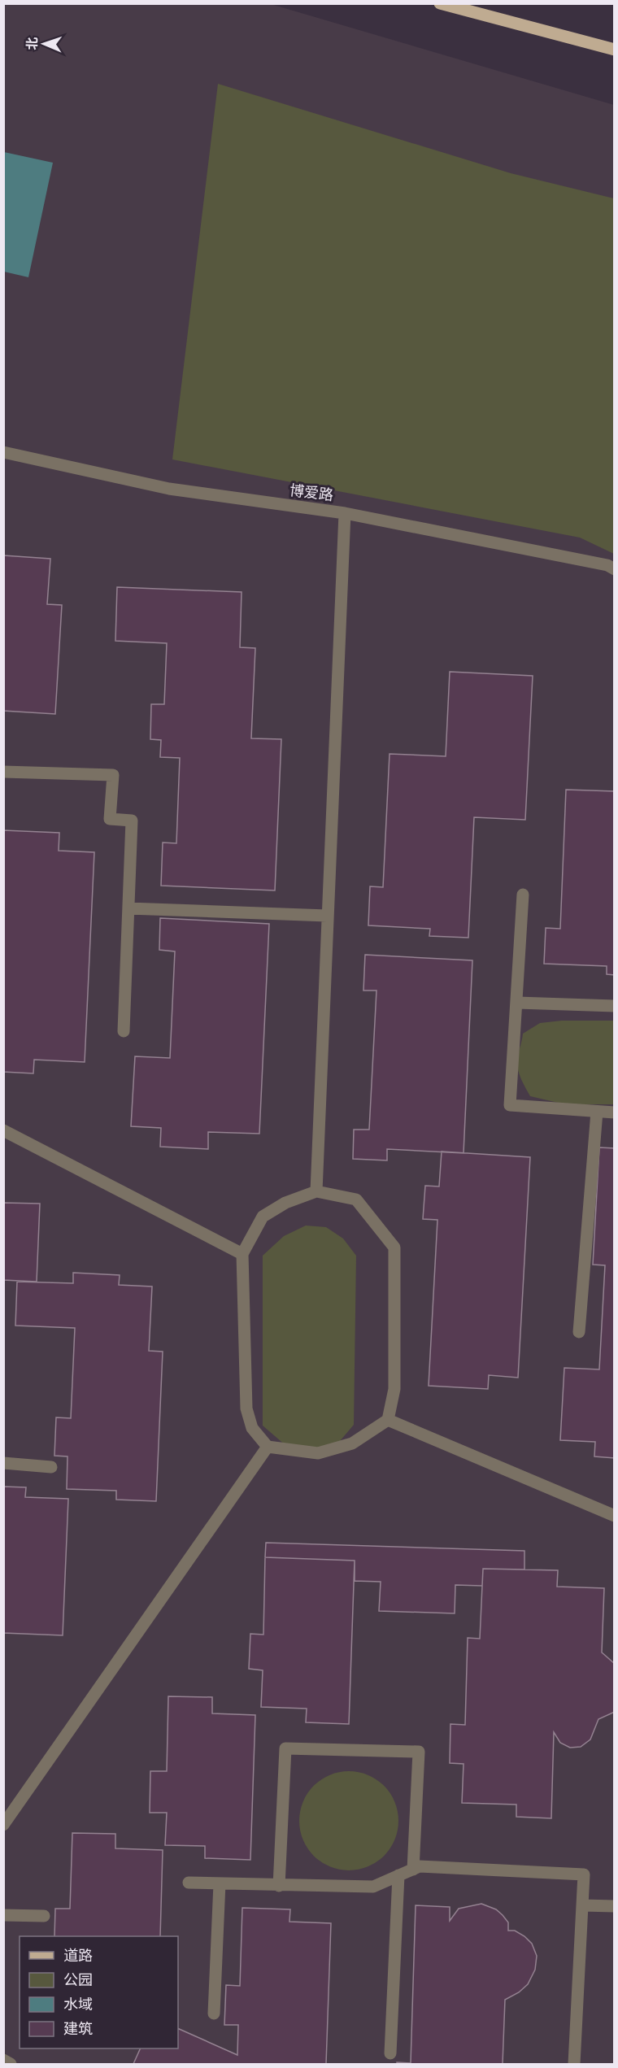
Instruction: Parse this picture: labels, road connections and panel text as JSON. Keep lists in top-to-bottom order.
{
  "streets": {
    "street": ["博爱路"]
  },
  "legend": [
    "道路",
    "公园",
    "水域",
    "建筑"
  ],
  "north": "left"
}
